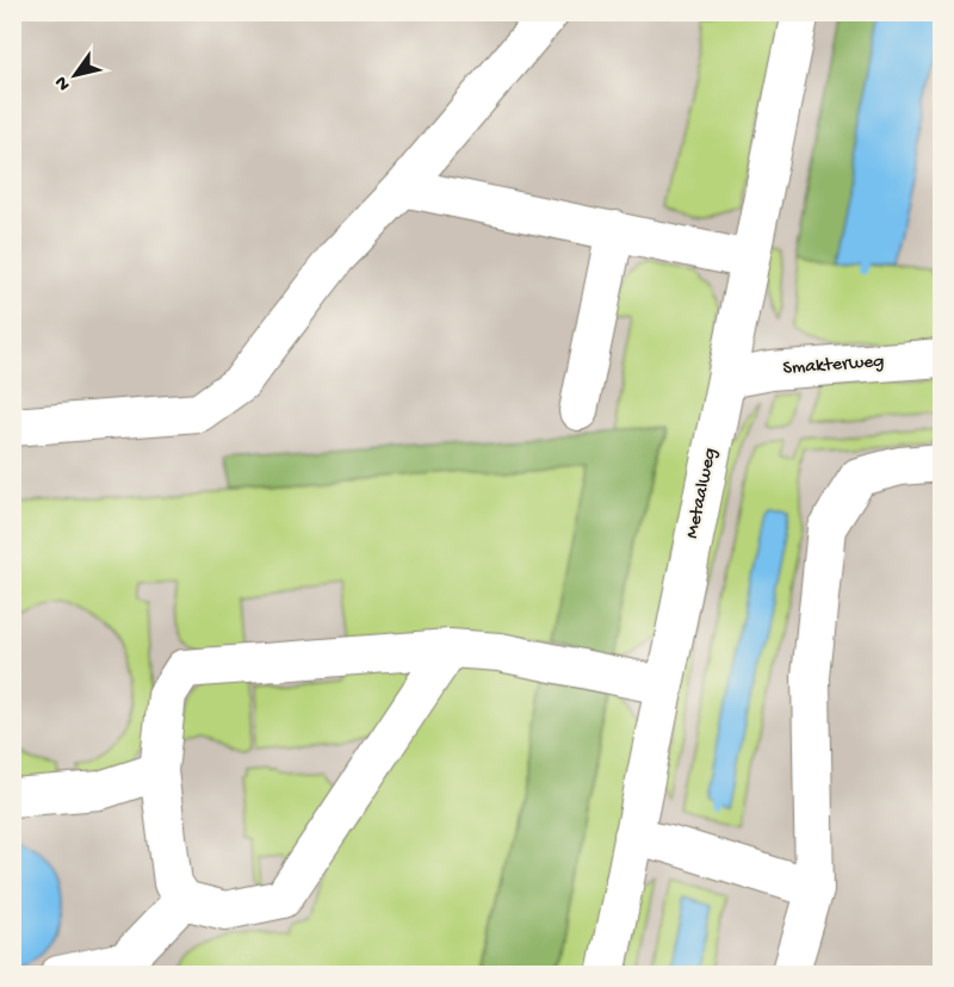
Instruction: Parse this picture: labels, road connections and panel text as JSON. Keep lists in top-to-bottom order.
{
  "streets": {
    "street": ["Smakterweg", "Metaalweg"]
  },
  "crossings": [
    ["Smakterweg", "Metaalweg"]
  ],
  "north": "bottom left"
}
